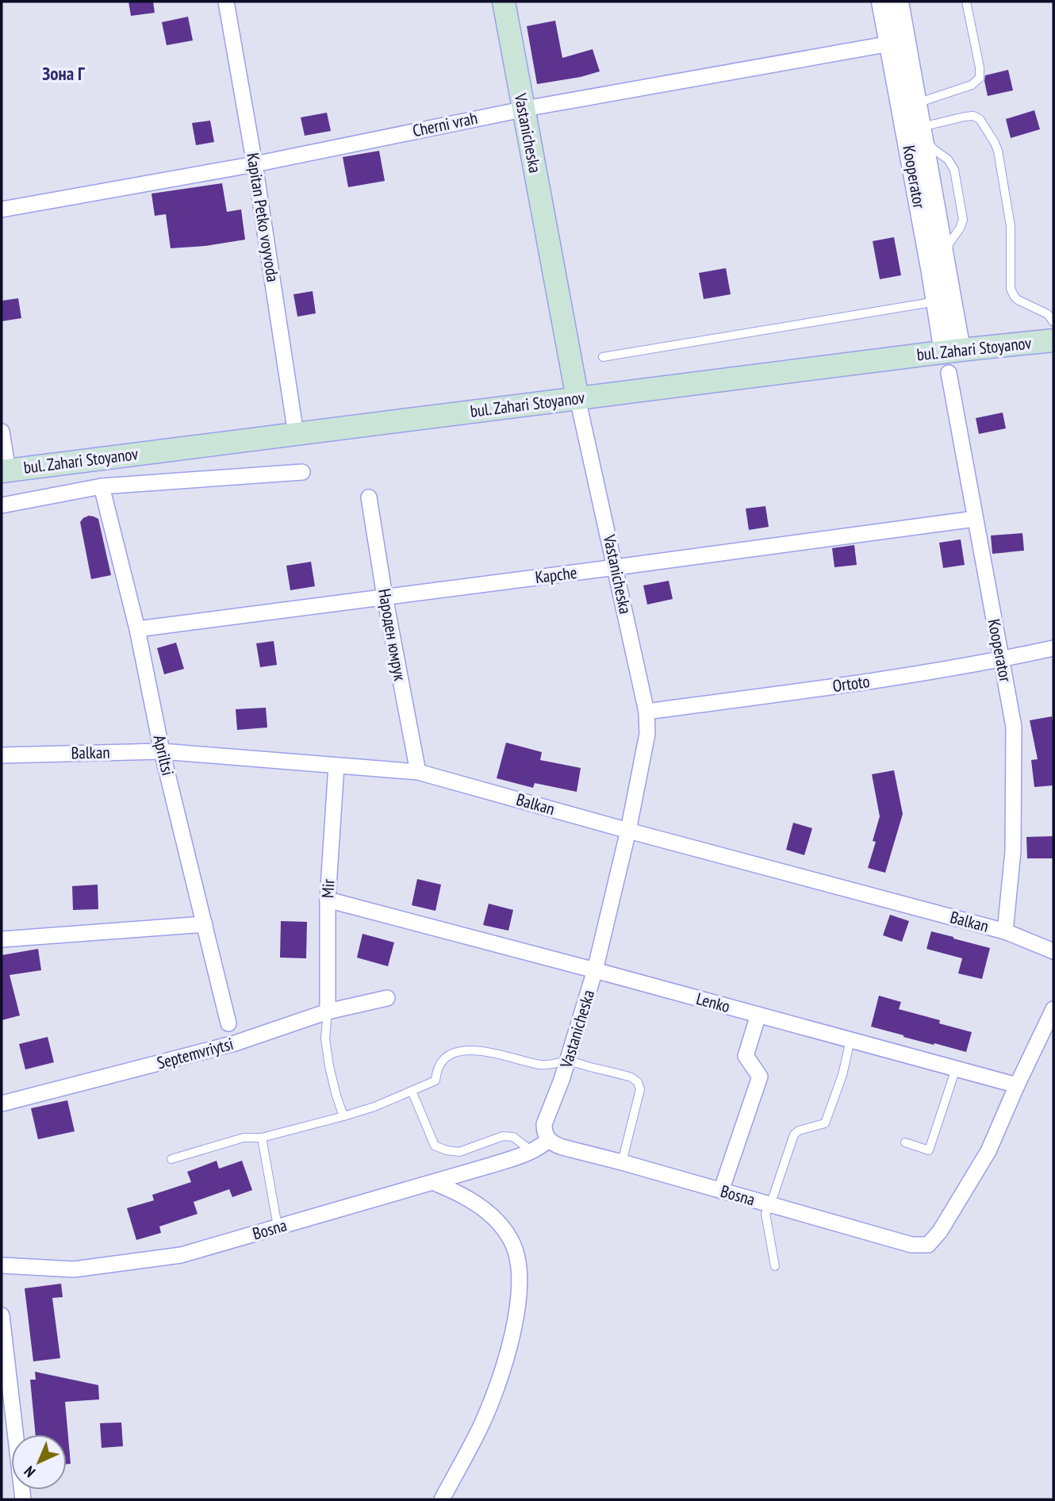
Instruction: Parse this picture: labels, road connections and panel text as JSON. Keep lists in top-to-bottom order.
{
  "streets": {
    "main road": ["Vastanicheska", "bul. Zahari Stoyanov"],
    "street": [
      "Cherni vrah",
      "Kooperator",
      "Kapitan Petko voyvoda",
      "Kapche",
      "Народен юмрук",
      "Ortoto",
      "Balkan",
      "Apriltsi",
      "Mir",
      "Lenko",
      "Septemvriytsi",
      "Bosna"
    ]
  },
  "crossings": [
    ["Cherni vrah", "Vastanicheska"],
    ["Cherni vrah", "Kooperator"],
    ["Cherni vrah", "Kapitan Petko voyvoda"],
    ["Vastanicheska", "bul. Zahari Stoyanov"],
    ["Vastanicheska", "Kapche"],
    ["Vastanicheska", "Ortoto"],
    ["Vastanicheska", "Balkan"],
    ["Vastanicheska", "Lenko"],
    ["Vastanicheska", "Bosna"],
    ["Kooperator", "bul. Zahari Stoyanov"],
    ["Kooperator", "Kapche"],
    ["Kooperator", "Ortoto"],
    ["Kooperator", "Balkan"],
    ["Kapitan Petko voyvoda", "bul. Zahari Stoyanov"],
    ["Kapche", "Народен юмрук"],
    ["Kapche", "Apriltsi"],
    ["Народен юмрук", "Balkan"],
    ["Balkan", "Apriltsi"],
    ["Balkan", "Mir"],
    ["Mir", "Lenko"],
    ["Mir", "Septemvriytsi"],
    ["Lenko", "Bosna"]
  ],
  "districts": ["Зона Г"],
  "north": "bottom left"
}
